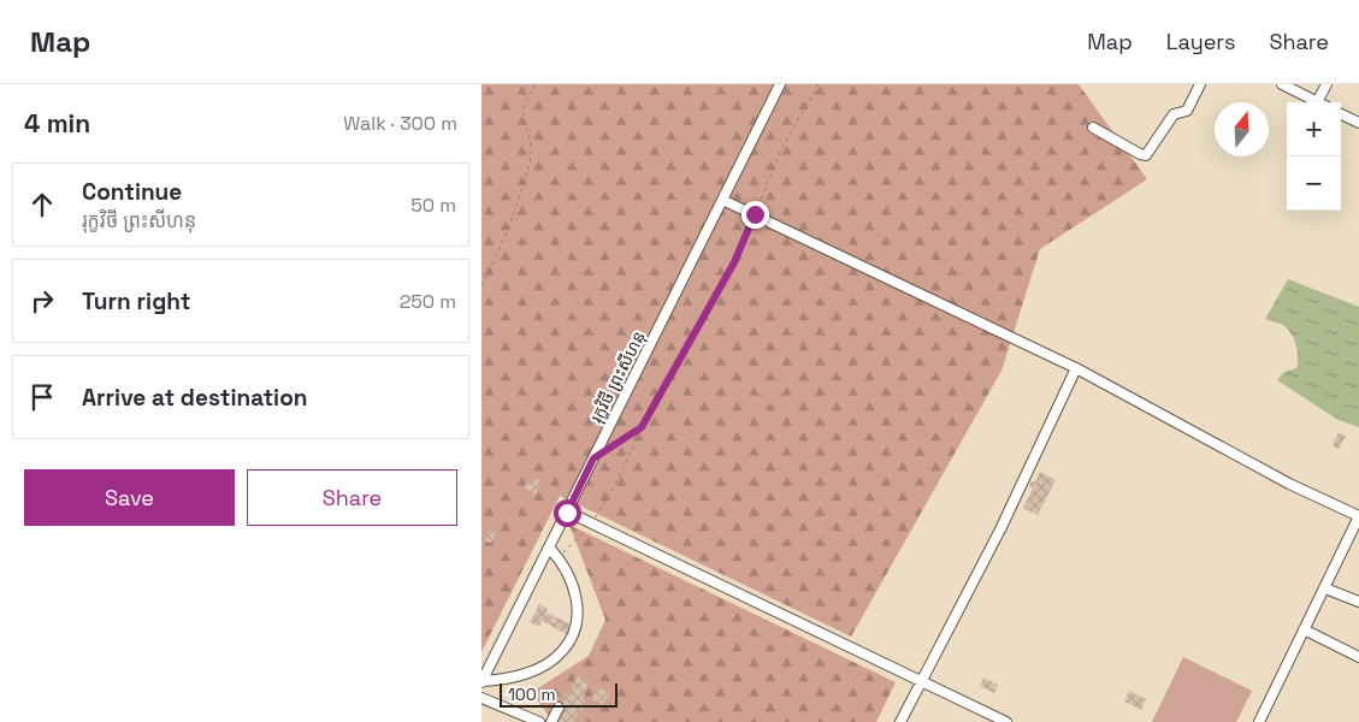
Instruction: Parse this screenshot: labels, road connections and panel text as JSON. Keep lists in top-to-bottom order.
{
  "streets": {
    "street": ["រុក្ខវិថី ព្រះសីហនុ"]
  },
  "scale_bar": "100 m",
  "north": "top",
  "page": {
    "header": "Map",
    "nav": ["Map", "Layers", "Share"],
    "heading": ["4 min", "Walk · 300 m"],
    "map_buttons": ["+", "−"],
    "list": [
      ["Continue", "រុក្ខវិថី ព្រះសីហនុ", "50 m"],
      ["Turn right", "250 m"],
      "Arrive at destination"
    ],
    "buttons": ["Save", "Share"],
    "scale": "100 m"
  }
}
